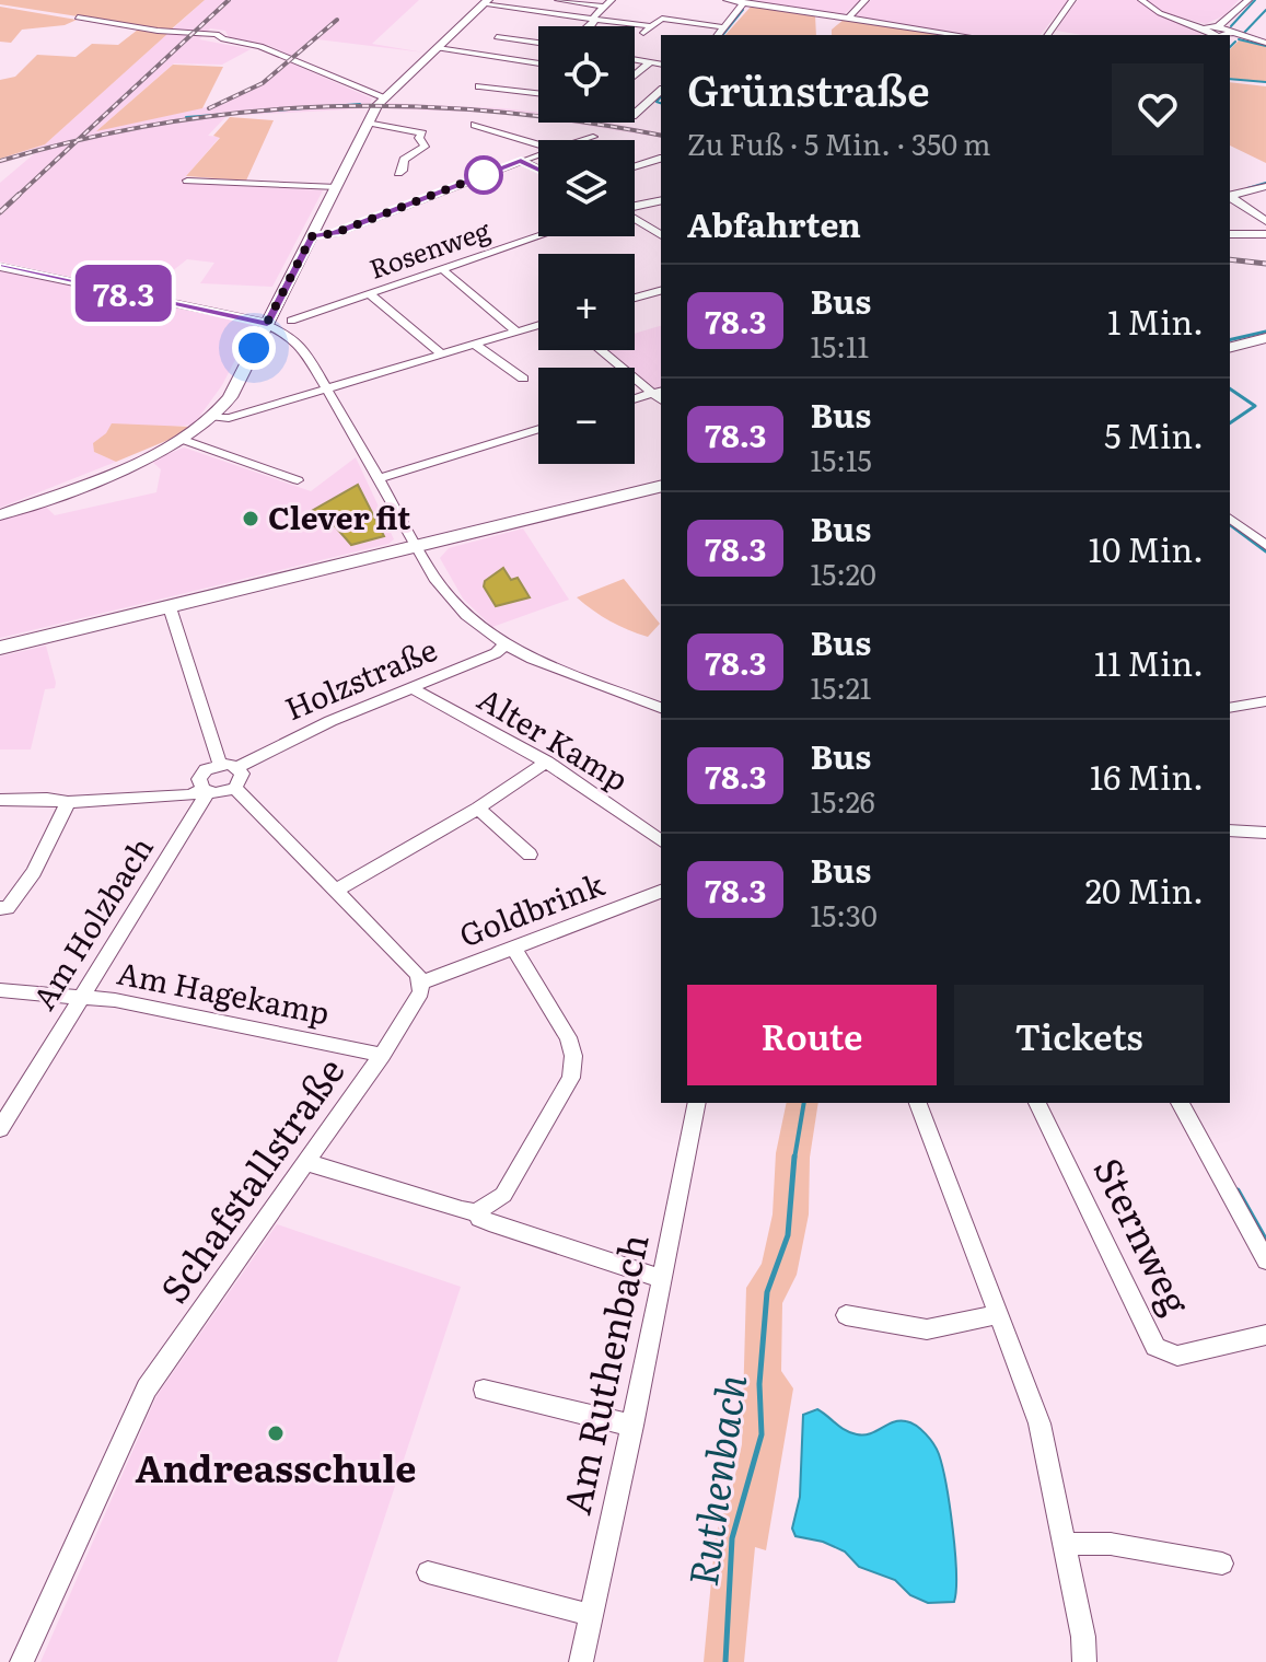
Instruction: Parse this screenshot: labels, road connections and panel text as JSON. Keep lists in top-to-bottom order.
{
  "streets": {
    "street": [
      "Rosenweg",
      "Holzstraße",
      "Alter Kamp",
      "Goldbrink",
      "Am Holzbach",
      "Am Hagekamp",
      "Schafstallstraße",
      "Sternweg",
      "Am Ruthenbach"
    ]
  },
  "crossings": [
    ["Holzstraße", "Alter Kamp"],
    ["Holzstraße", "Am Holzbach"],
    ["Goldbrink", "Schafstallstraße"],
    ["Am Holzbach", "Am Hagekamp"],
    ["Am Hagekamp", "Schafstallstraße"]
  ],
  "water": ["Ruthenbach"],
  "places": ["Clever fit", "Andreasschule"],
  "lines": ["bus line 78.3"],
  "page": {
    "on_map": "78.3",
    "map_buttons": ["+", "−"],
    "heading": [
      ["Grünstraße", "Zu Fuß · 5 Min. · 350 m"],
      "Abfahrten"
    ],
    "list": [
      {
        "mark": "78.3",
        "name": "Bus",
        "note": "15:11",
        "value": "1 Min."
      },
      {
        "mark": "78.3",
        "name": "Bus",
        "note": "15:15",
        "value": "5 Min."
      },
      {
        "mark": "78.3",
        "name": "Bus",
        "note": "15:20",
        "value": "10 Min."
      },
      {
        "mark": "78.3",
        "name": "Bus",
        "note": "15:21",
        "value": "11 Min."
      },
      {
        "mark": "78.3",
        "name": "Bus",
        "note": "15:26",
        "value": "16 Min."
      },
      {
        "mark": "78.3",
        "name": "Bus",
        "note": "15:30",
        "value": "20 Min."
      }
    ],
    "buttons": ["Route", "Tickets"]
  }
}
